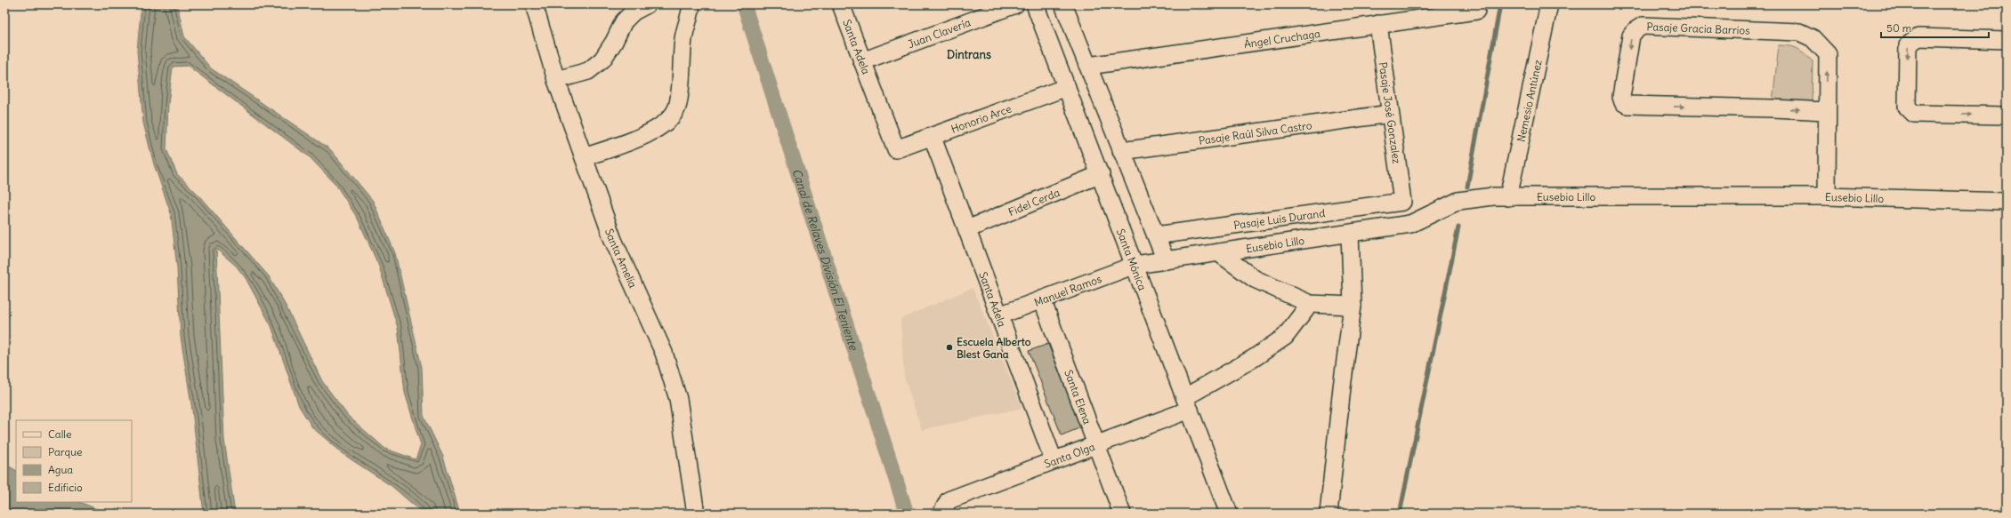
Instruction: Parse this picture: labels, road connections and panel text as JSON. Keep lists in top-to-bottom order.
{
  "streets": {
    "street": [
      "Pasaje Gracia Barrios",
      "Juan Clavería",
      "Ángel Cruchaga",
      "Santa Adela",
      "Nemesio Antúnez",
      "Pasaje José Gonzalez",
      "Honorio Arce",
      "Pasaje Raúl Silva Castro",
      "Eusebio Lillo",
      "Fidel Cerda",
      "Pasaje Luis Durand",
      "Santa Amelia",
      "Santa Mónica",
      "Manuel Ramos",
      "Santa Elena",
      "Santa Olga"
    ]
  },
  "crossings": [
    ["Juan Clavería", "Santa Adela"],
    ["Ángel Cruchaga", "Pasaje José Gonzalez"],
    ["Santa Adela", "Honorio Arce"],
    ["Santa Adela", "Fidel Cerda"],
    ["Santa Adela", "Manuel Ramos"],
    ["Santa Adela", "Santa Olga"],
    ["Nemesio Antúnez", "Eusebio Lillo"],
    ["Pasaje José Gonzalez", "Pasaje Raúl Silva Castro"],
    ["Pasaje José Gonzalez", "Pasaje Luis Durand"],
    ["Honorio Arce", "Santa Mónica"],
    ["Eusebio Lillo", "Santa Mónica"],
    ["Eusebio Lillo", "Manuel Ramos"],
    ["Fidel Cerda", "Santa Mónica"],
    ["Santa Mónica", "Manuel Ramos"],
    ["Santa Mónica", "Santa Olga"],
    ["Manuel Ramos", "Santa Elena"],
    ["Santa Elena", "Santa Olga"]
  ],
  "districts": ["Dintrans"],
  "water": ["Canal de Relaves División El Teniente"],
  "places": ["Escuela Alberto Blest Gana"],
  "legend": [
    "Calle",
    "Parque",
    "Agua",
    "Edificio"
  ],
  "scale_bar": "50 m"
}
